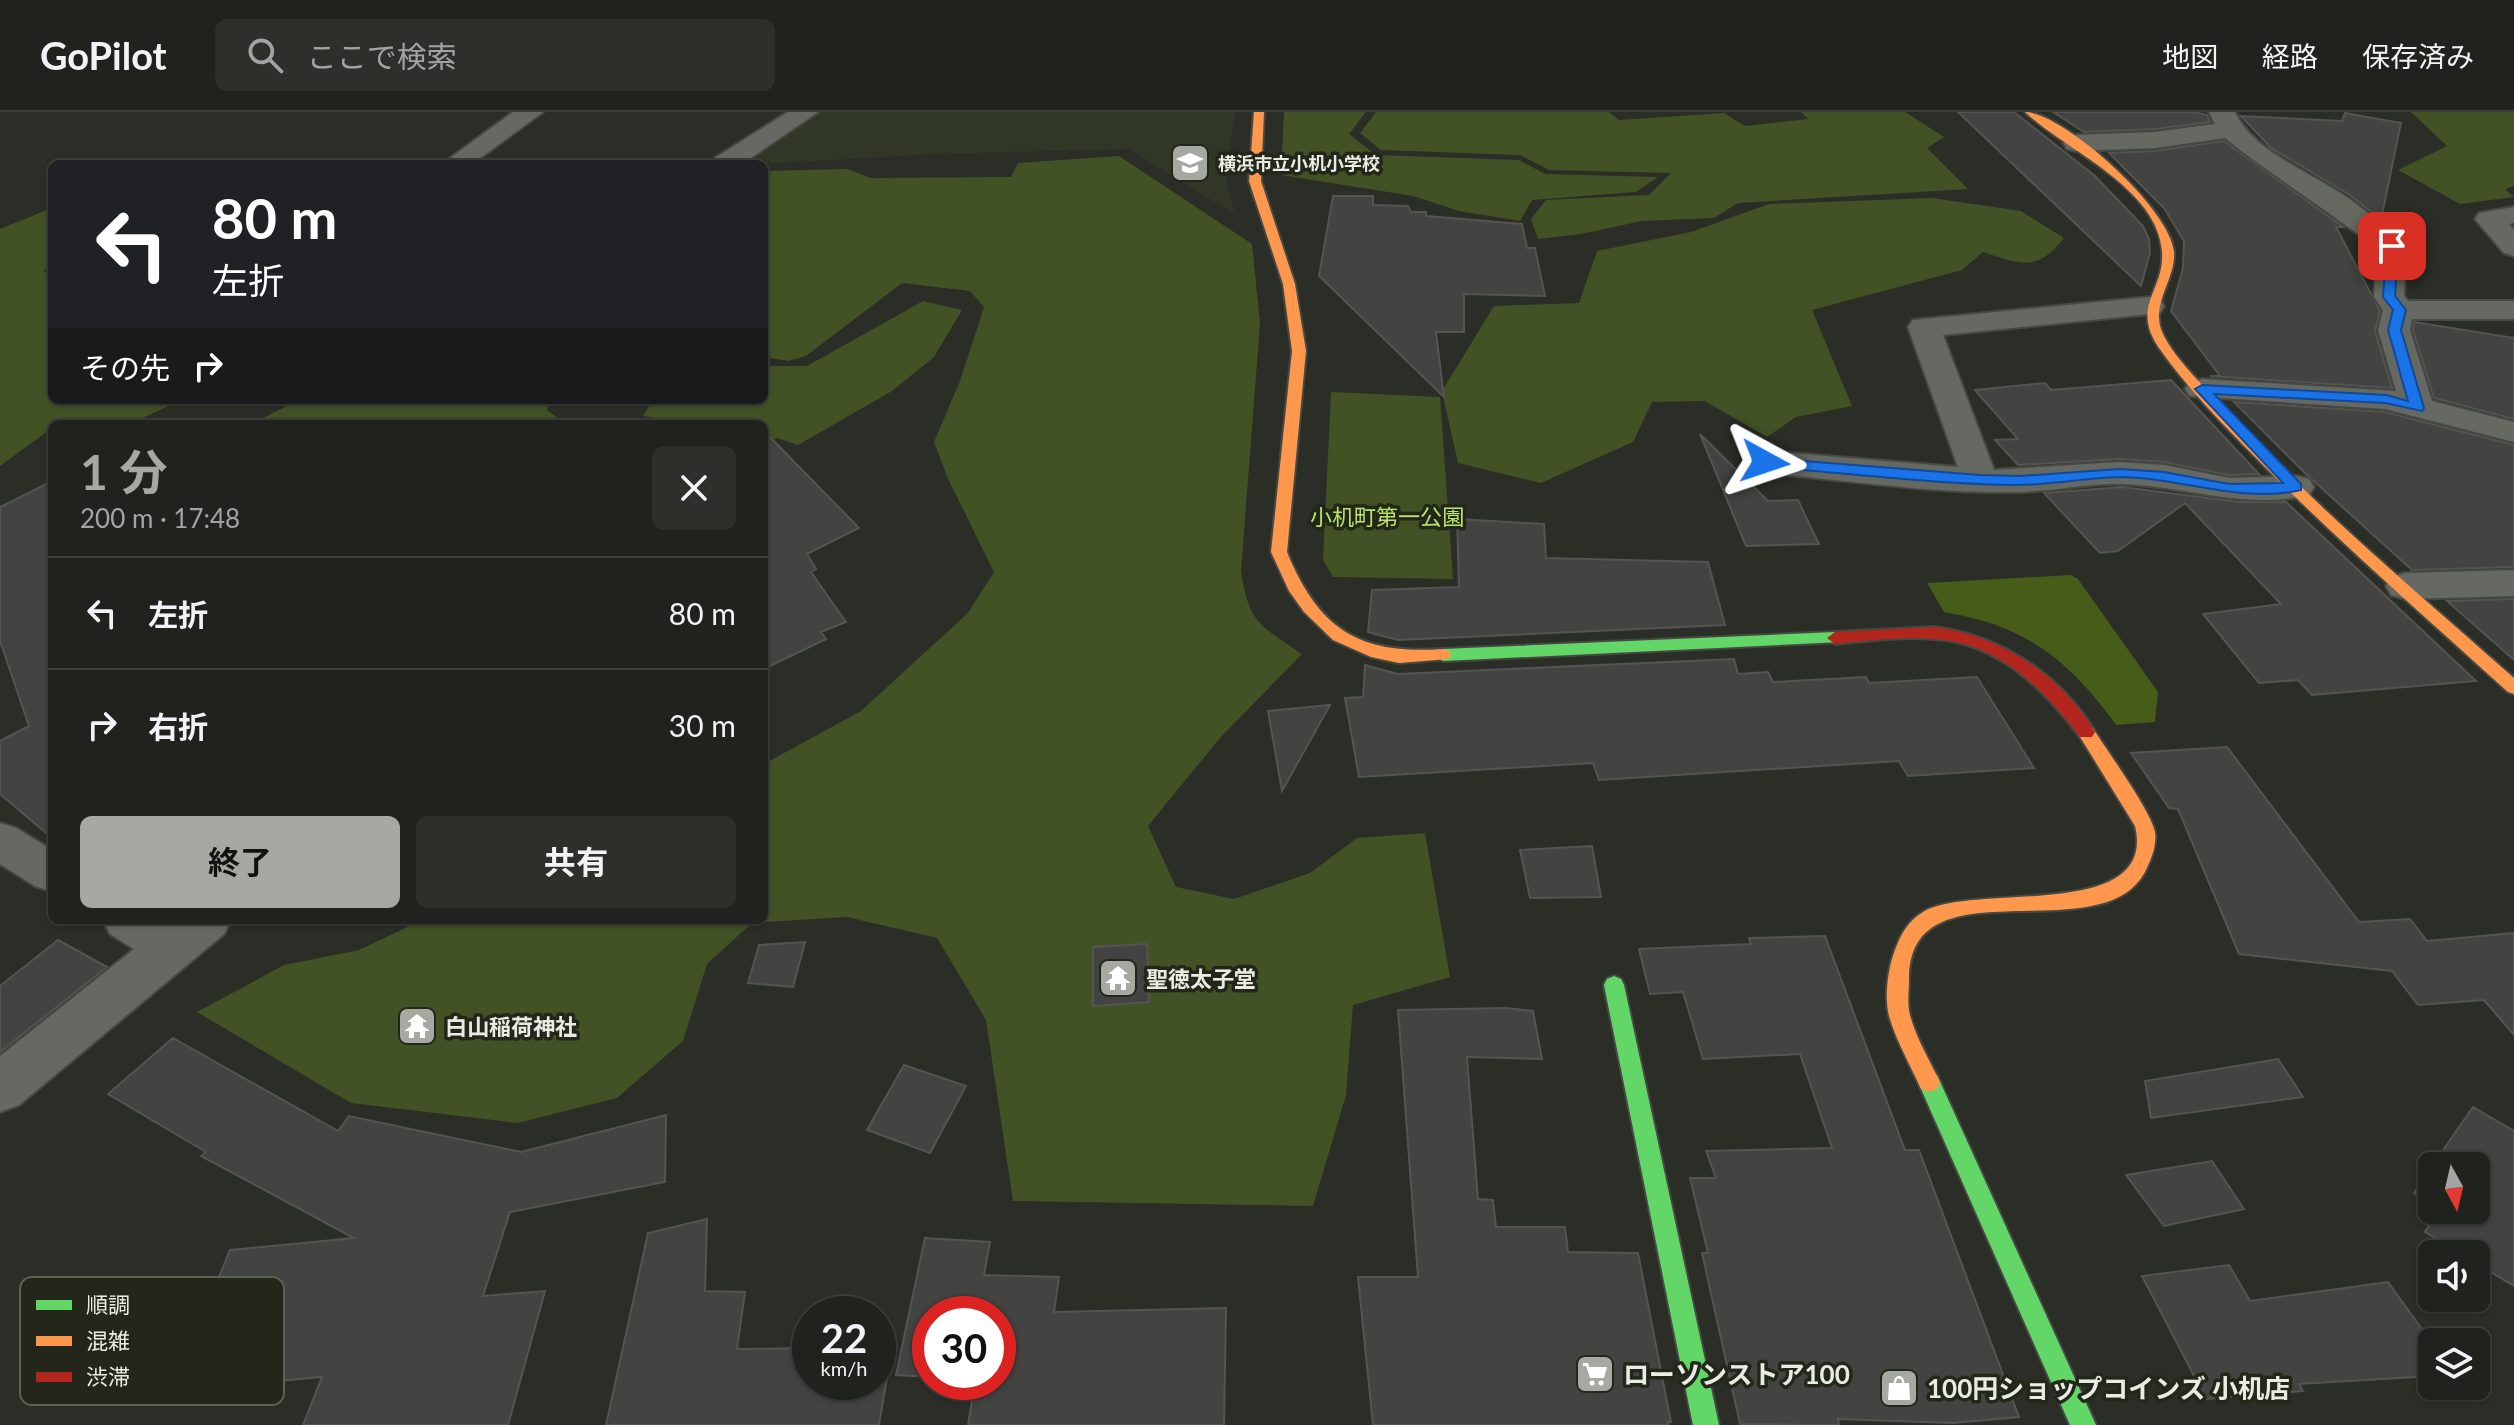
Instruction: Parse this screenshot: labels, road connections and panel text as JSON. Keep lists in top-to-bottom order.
{
  "parks": ["小机町第一公園"],
  "places": {
    "school or university": ["横浜市立小机小学校"],
    "temple": ["聖徳太子堂", "白山稲荷神社"],
    "supermarket": ["ローソンストア100"],
    "shop": ["100円ショップコインズ 小机店"]
  },
  "legend": ["順調", "混雑", "渋滞"],
  "north": "bottom",
  "page": {
    "header": "GoPilot",
    "search": "ここで検索",
    "nav": ["地図", "経路", "保存済み"],
    "turn": ["80 m", "左折"],
    "then": "その先",
    "heading": ["1 分", "200 m · 17:48"],
    "list": [
      {
        "name": "左折",
        "value": "80 m"
      },
      {
        "name": "右折",
        "value": "30 m"
      }
    ],
    "buttons": ["終了", "共有"],
    "speed": "22 km/h",
    "limit": "30"
  }
}
